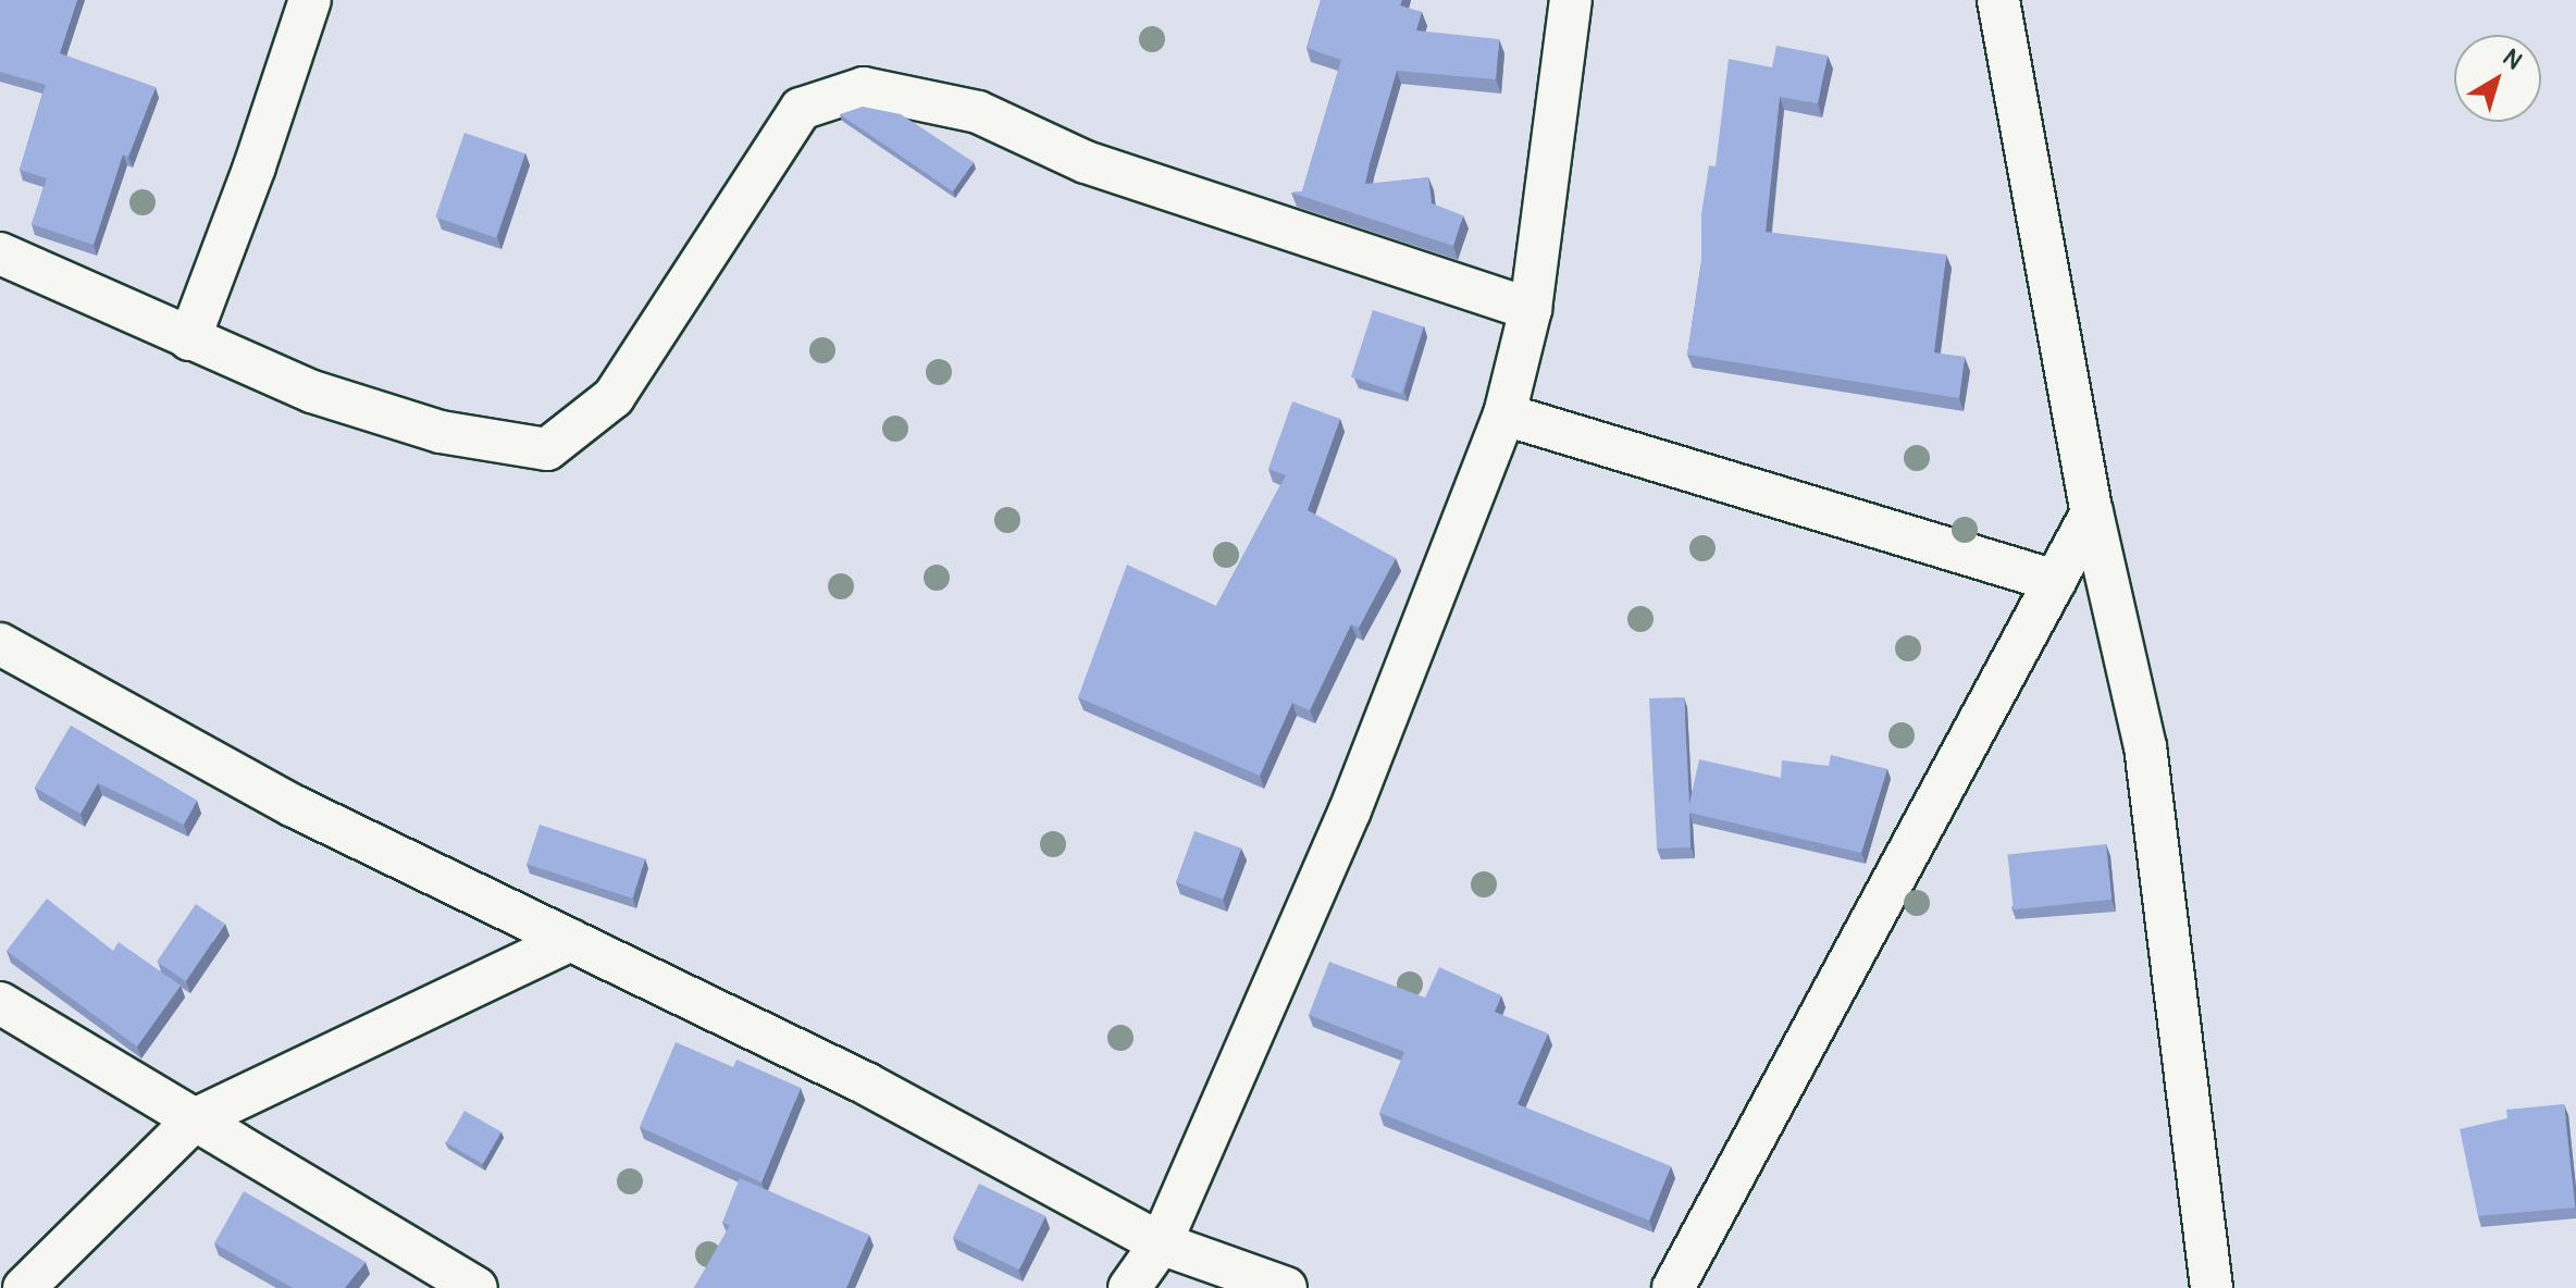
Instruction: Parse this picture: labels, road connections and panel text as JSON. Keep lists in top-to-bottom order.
{
  "north": "top right"
}
